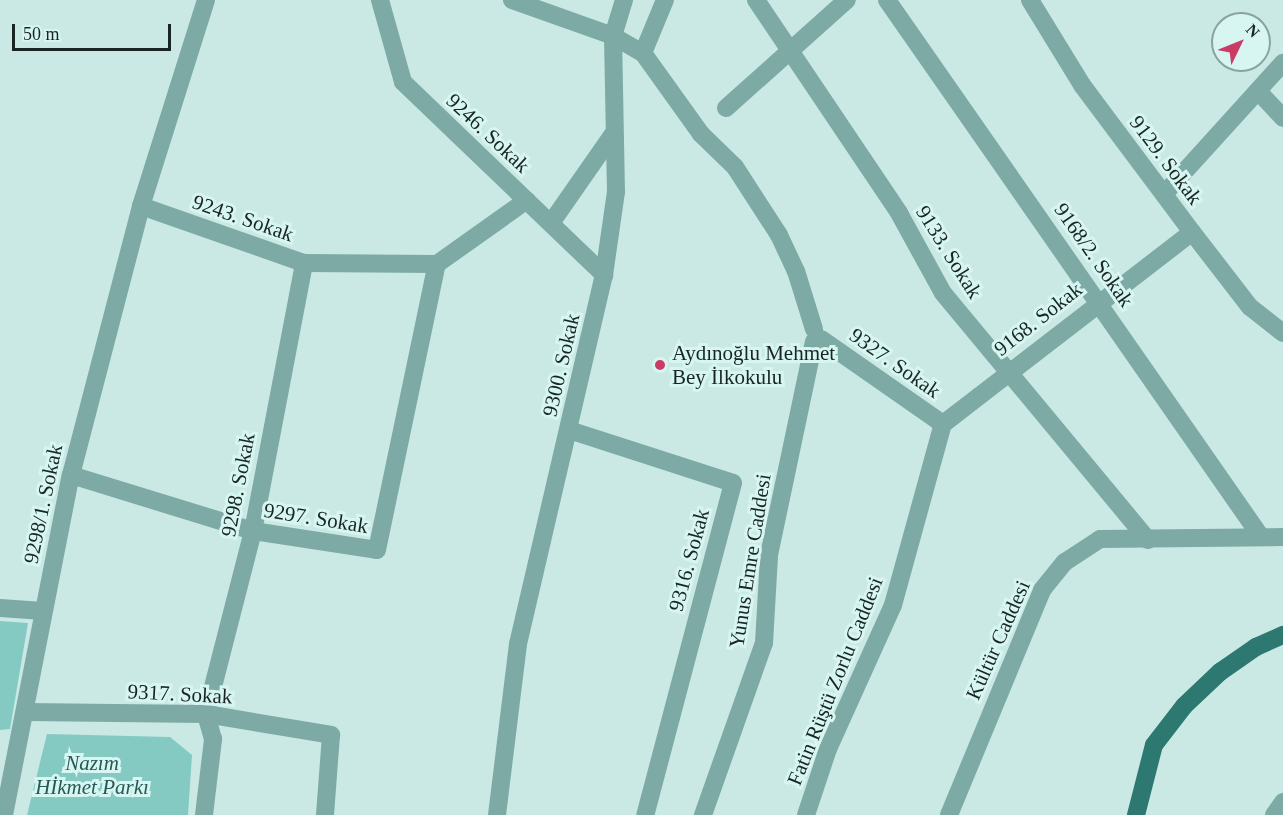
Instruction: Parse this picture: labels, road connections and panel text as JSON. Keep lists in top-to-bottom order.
{
  "streets": {
    "street": [
      "9246. Sokak",
      "9129. Sokak",
      "9243. Sokak",
      "9133. Sokak",
      "9168/2. Sokak",
      "9168. Sokak",
      "9327. Sokak",
      "9300. Sokak",
      "9298. Sokak",
      "9298/1. Sokak",
      "9297. Sokak",
      "9316. Sokak",
      "Yunus Emre Caddesi",
      "Kültür Caddesi",
      "Fatin Rüştü Zorlu Caddesi",
      "9317. Sokak"
    ]
  },
  "crossings": [
    ["9246. Sokak", "9300. Sokak"],
    ["9129. Sokak", "9168. Sokak"],
    ["9243. Sokak", "9298. Sokak"],
    ["9243. Sokak", "9298/1. Sokak"],
    ["9243. Sokak", "9297. Sokak"],
    ["9133. Sokak", "9168. Sokak"],
    ["9133. Sokak", "Kültür Caddesi"],
    ["9168/2. Sokak", "9168. Sokak"],
    ["9168/2. Sokak", "Kültür Caddesi"],
    ["9168. Sokak", "9327. Sokak"],
    ["9168. Sokak", "Fatin Rüştü Zorlu Caddesi"],
    ["9327. Sokak", "Yunus Emre Caddesi"],
    ["9327. Sokak", "Fatin Rüştü Zorlu Caddesi"],
    ["9300. Sokak", "9316. Sokak"],
    ["9300. Sokak", "Yunus Emre Caddesi"],
    ["9298. Sokak", "9297. Sokak"],
    ["9298. Sokak", "9317. Sokak"],
    ["9298/1. Sokak", "9297. Sokak"],
    ["9298/1. Sokak", "9317. Sokak"]
  ],
  "parks": ["Nazım Hİkmet Parkı"],
  "places": ["Aydınoğlu Mehmet Bey İlkokulu"],
  "scale_bar": "50 m",
  "north": "top right"
}
